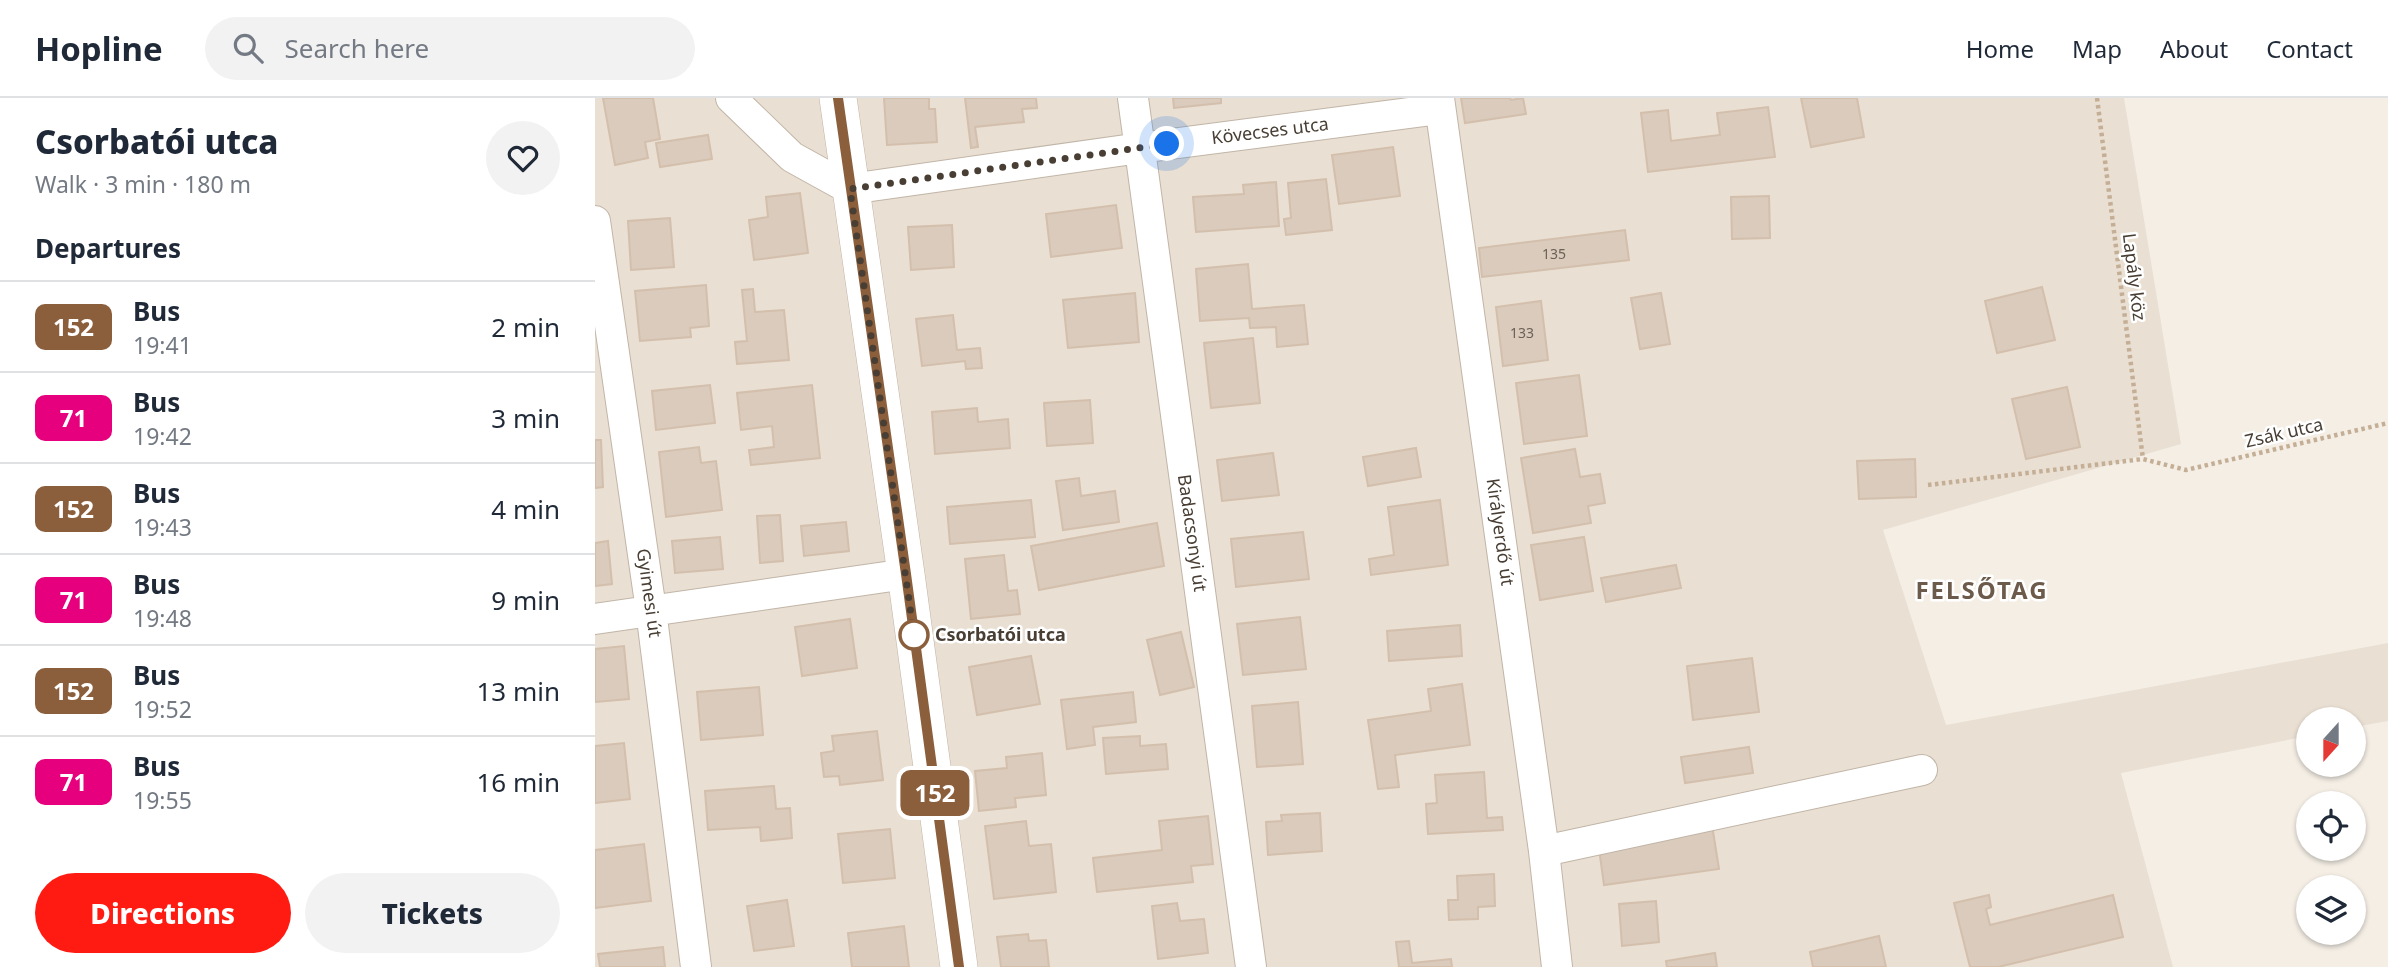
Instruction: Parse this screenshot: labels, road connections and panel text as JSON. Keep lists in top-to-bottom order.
{
  "streets": {
    "street": [
      "Kövecses utca",
      "Királyerdő út",
      "Badacsonyi út",
      "Gyimesi út"
    ],
    "path": ["Lapály köz", "Zsák utca"]
  },
  "crossings": [
    ["Kövecses utca", "Királyerdő út"],
    ["Kövecses utca", "Badacsonyi út"],
    ["Lapály köz", "Zsák utca"]
  ],
  "districts": ["FELSŐTAG"],
  "places": ["Csorbatói utca"],
  "lines": ["bus line 152"],
  "house_numbers": ["135", "133"],
  "north": "bottom",
  "page": {
    "header": "Hopline",
    "search": "Search here",
    "nav": [
      "Home",
      "Map",
      "About",
      "Contact"
    ],
    "heading": [
      ["Csorbatói utca", "Walk · 3 min · 180 m"],
      "Departures"
    ],
    "on_map": "152",
    "list": [
      {
        "mark": "152",
        "name": "Bus",
        "note": "19:41",
        "value": "2 min"
      },
      {
        "mark": "71",
        "name": "Bus",
        "note": "19:42",
        "value": "3 min"
      },
      {
        "mark": "152",
        "name": "Bus",
        "note": "19:43",
        "value": "4 min"
      },
      {
        "mark": "71",
        "name": "Bus",
        "note": "19:48",
        "value": "9 min"
      },
      {
        "mark": "152",
        "name": "Bus",
        "note": "19:52",
        "value": "13 min"
      },
      {
        "mark": "71",
        "name": "Bus",
        "note": "19:55",
        "value": "16 min"
      }
    ],
    "buttons": ["Directions", "Tickets"]
  }
}
